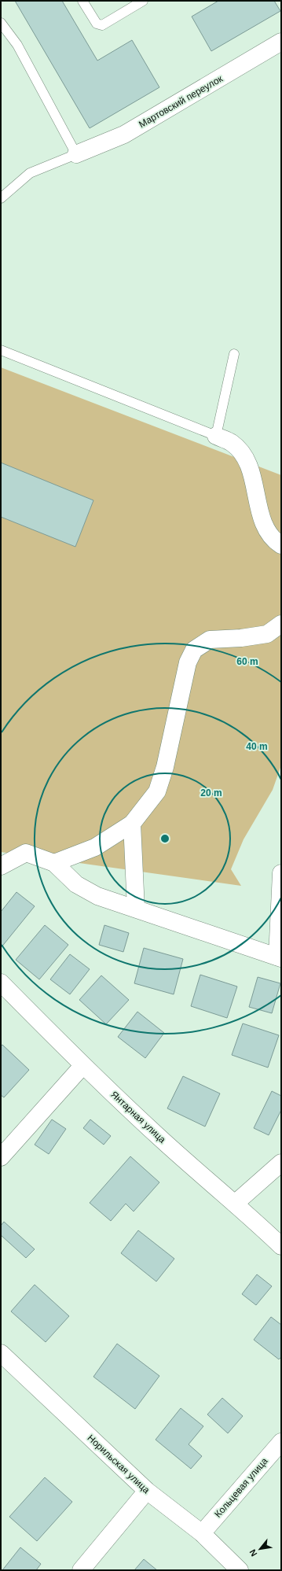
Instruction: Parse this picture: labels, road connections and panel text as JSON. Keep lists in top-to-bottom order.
{
  "streets": {
    "street": [
      "Мартовский переулок",
      "Янтарная улица",
      "Норильская улица",
      "Кольцевая улица"
    ]
  },
  "crossings": [
    ["Норильская улица", "Кольцевая улица"]
  ],
  "north": "bottom left",
  "rings": ["60 m", "40 m", "20 m"]
}
